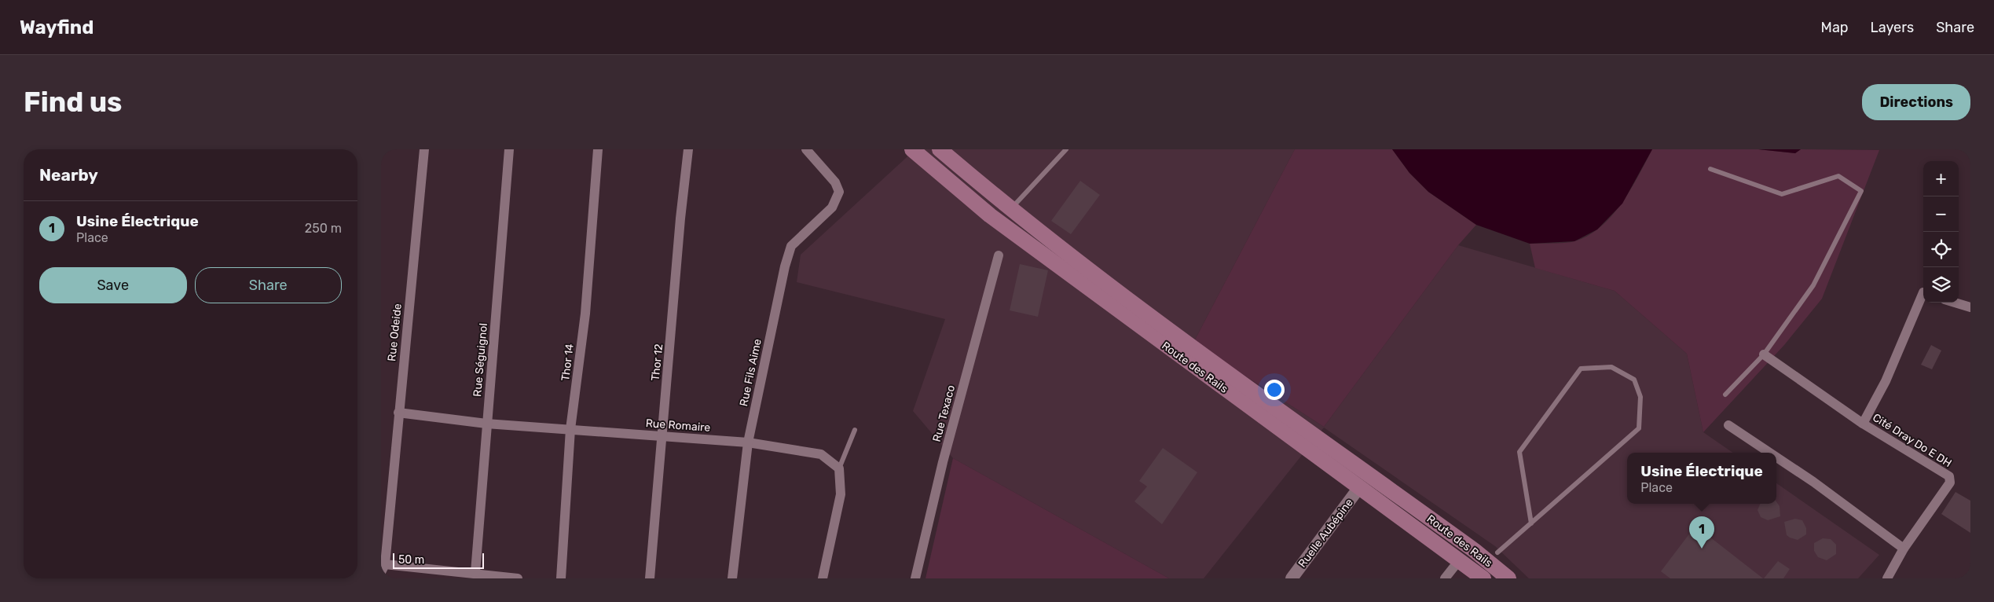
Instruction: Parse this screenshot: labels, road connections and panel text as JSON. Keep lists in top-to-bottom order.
{
  "streets": {
    "main road": ["Route des Rails"],
    "street": [
      "Rue Odeide",
      "Rue Séguignol",
      "Thor 14",
      "Thor 12",
      "Rue Fils Aime",
      "Rue Texaco",
      "Rue Romaire",
      "Cité Dray Do E DH",
      "Ruelle Aubépine"
    ]
  },
  "crossings": [
    ["Rue Odeide", "Rue Romaire"],
    ["Rue Séguignol", "Rue Romaire"],
    ["Thor 14", "Rue Romaire"],
    ["Thor 12", "Rue Romaire"],
    ["Route des Rails", "Ruelle Aubépine"],
    ["Rue Fils Aime", "Rue Romaire"]
  ],
  "scale_bar": "50 m",
  "page": {
    "header": "Wayfind",
    "nav": ["Map", "Layers", "Share"],
    "buttons": [
      "Directions",
      ["Save", "Share"]
    ],
    "title": "Find us",
    "heading": "Nearby",
    "map_buttons": ["+", "−"],
    "list": [
      {
        "mark": "1",
        "name": "Usine Électrique",
        "note": "Place",
        "value": "250 m"
      }
    ],
    "popup": ["Usine Électrique", "Place"],
    "pins": "1",
    "scale": "50 m"
  }
}
